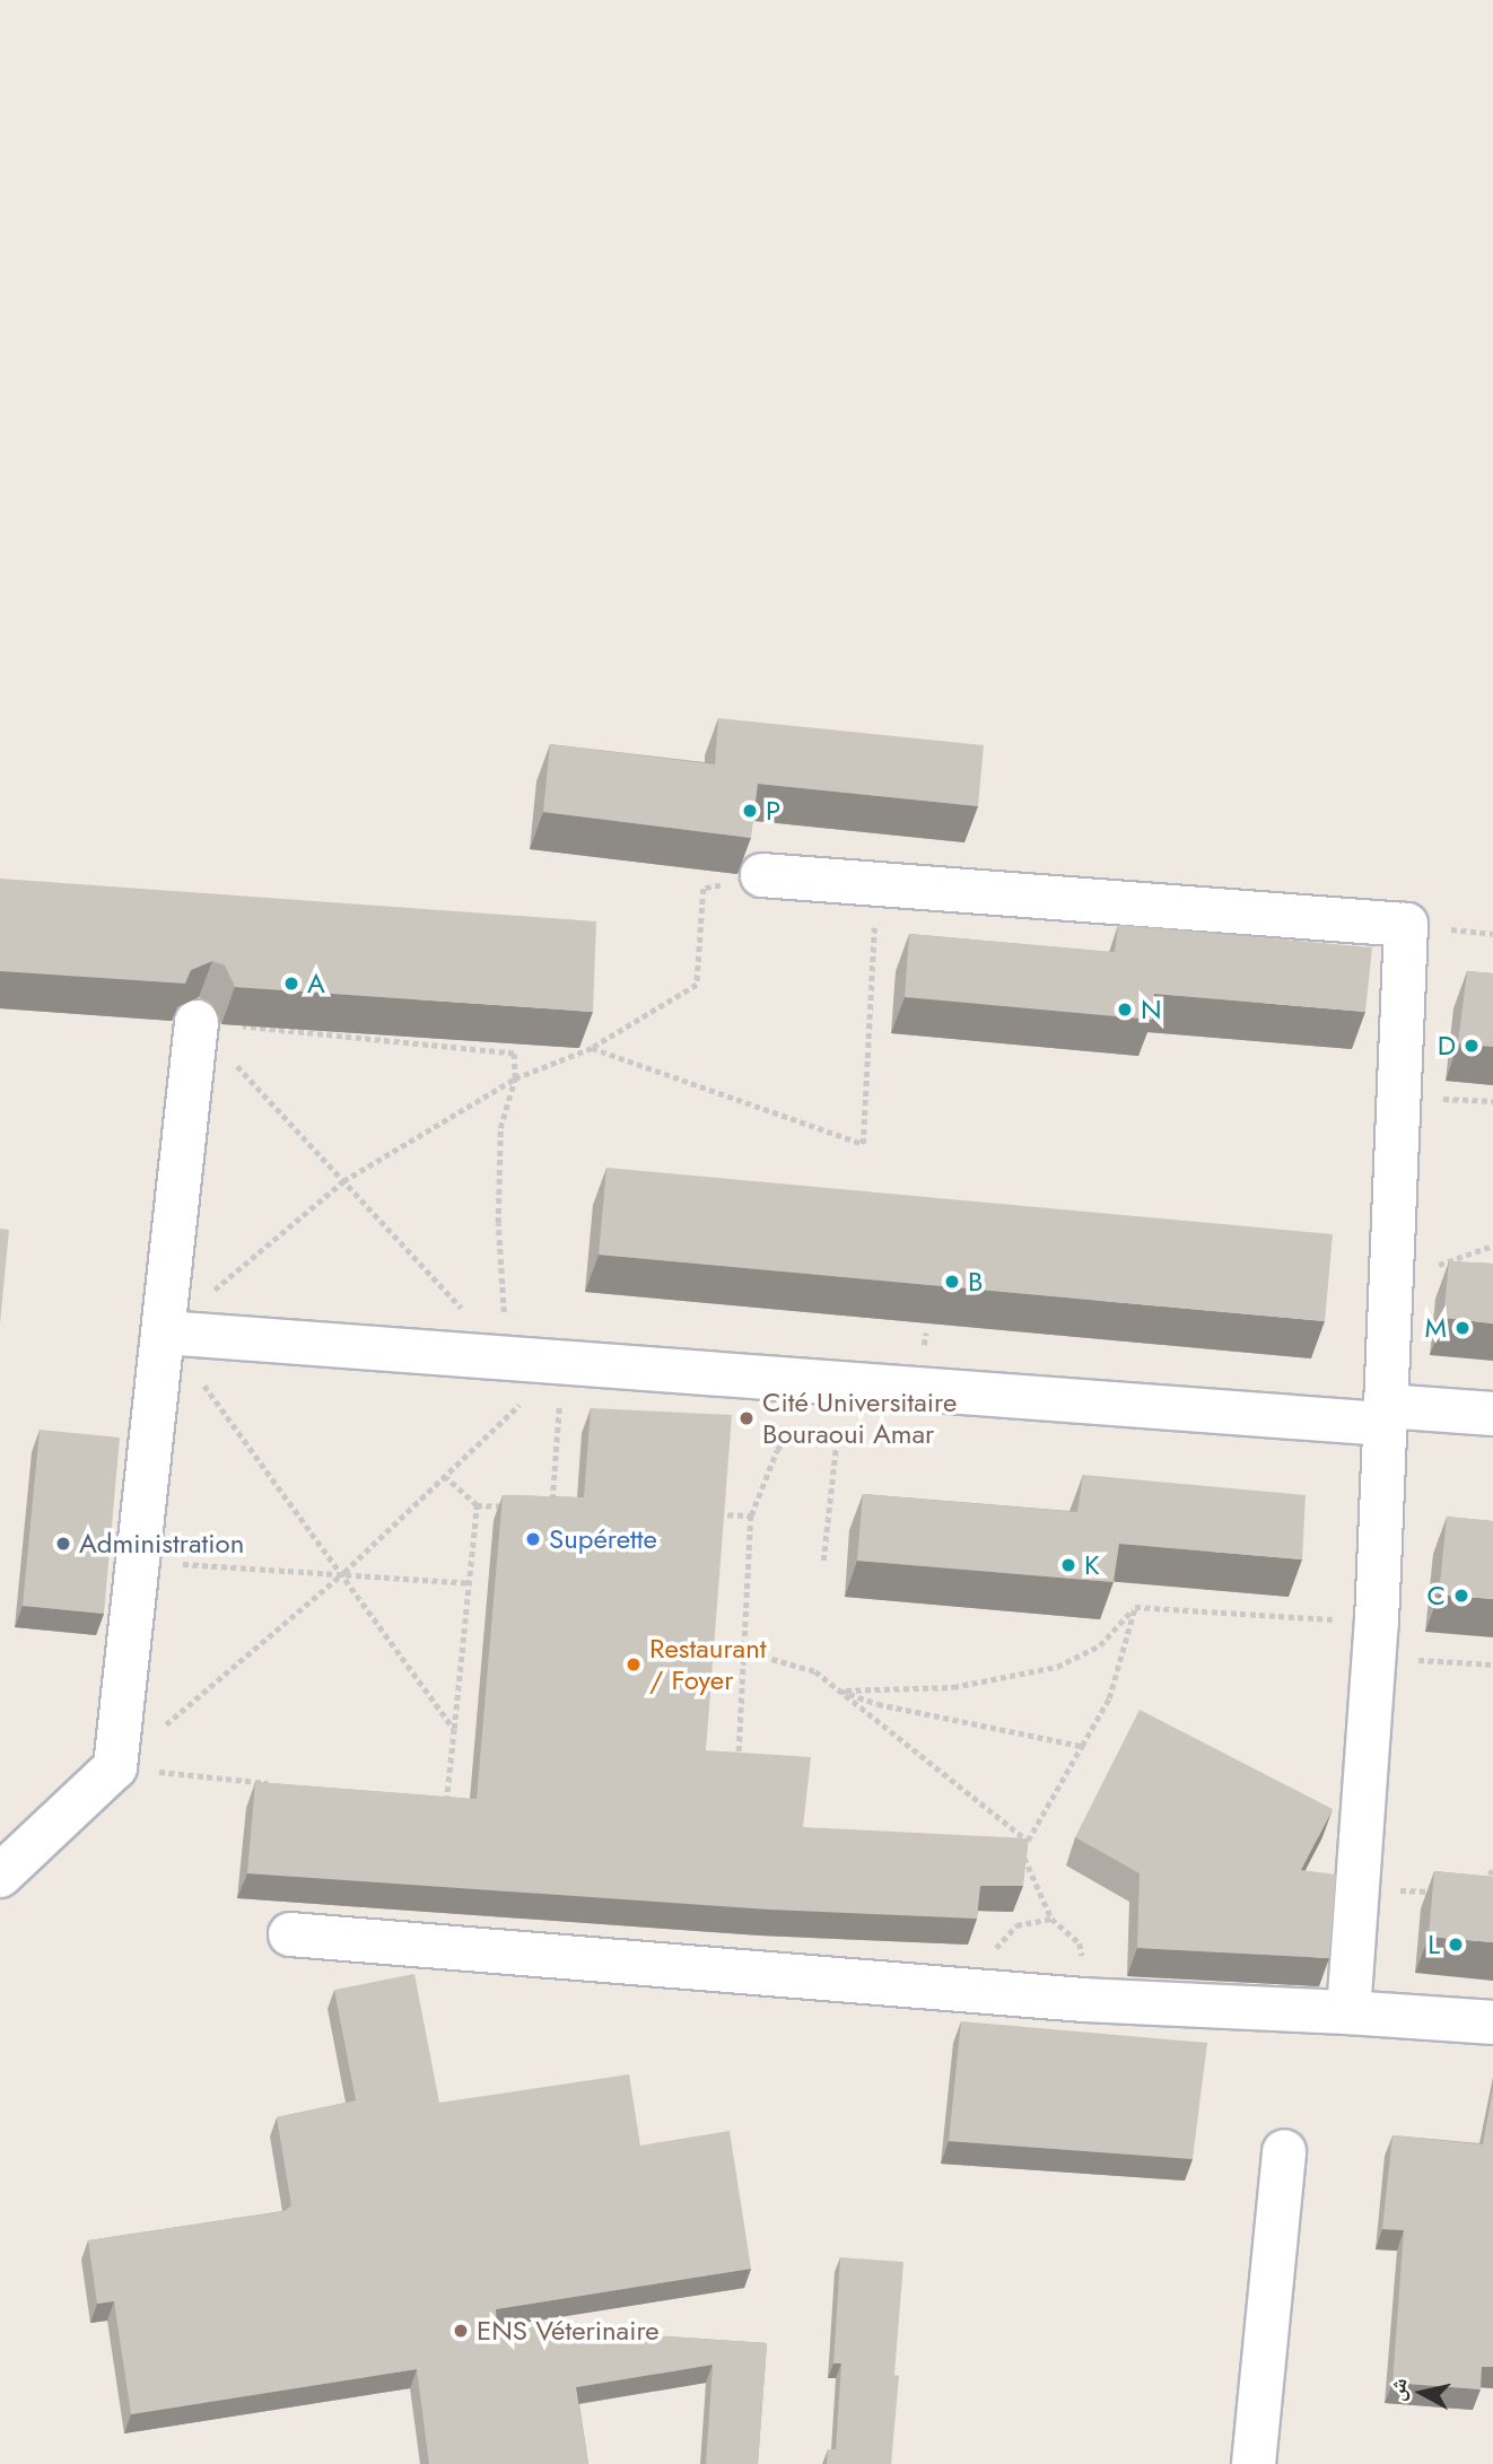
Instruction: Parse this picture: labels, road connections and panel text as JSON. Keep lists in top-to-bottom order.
{
  "places": [
    "P",
    "A",
    "N",
    "D",
    "B",
    "M",
    "Cité Universitaire Bouraoui Amar",
    "Supérette",
    "Administration",
    "K",
    "C",
    "Restaurant / Foyer",
    "L",
    "ENS Véterinaire"
  ],
  "north": "left"
}
